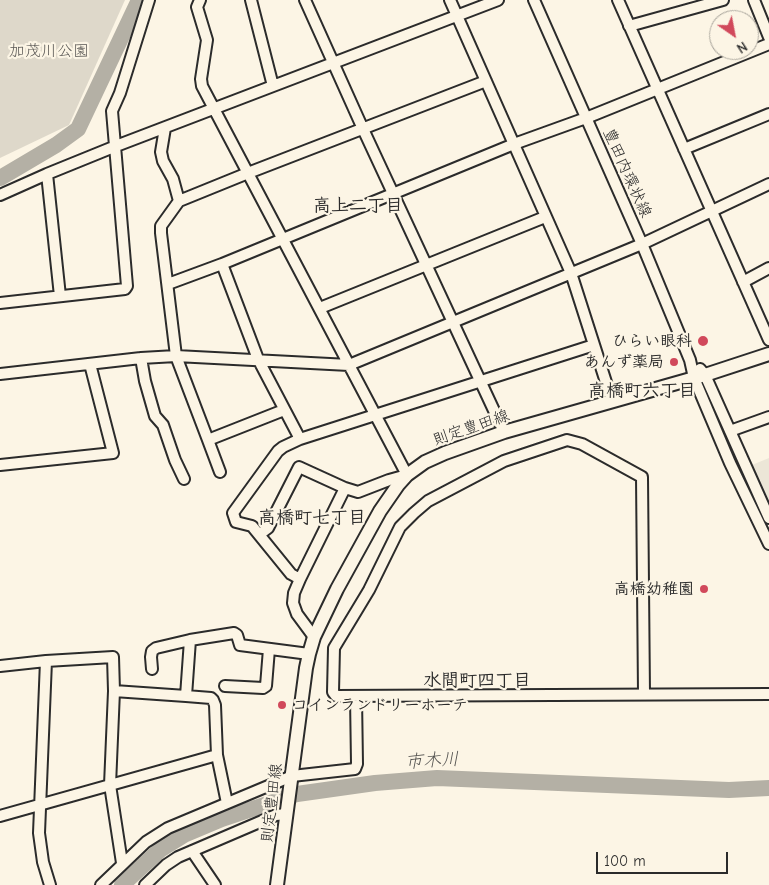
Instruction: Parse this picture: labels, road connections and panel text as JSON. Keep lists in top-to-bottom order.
{
  "streets": {
    "main road": ["則定豊田線"],
    "street": ["豊田内環状線"]
  },
  "crossings": [
    ["豊田内環状線", "則定豊田線"]
  ],
  "districts": [
    "高上二丁目",
    "高橋町六丁目",
    "高橋町七丁目",
    "水間町四丁目"
  ],
  "water": ["市木川"],
  "parks": ["加茂川公園"],
  "places": [
    "ひらい眼科",
    "あんず薬局",
    "高橋幼稚園",
    "コインランドリーホーテ"
  ],
  "scale_bar": "100 m",
  "north": "bottom right"
}
